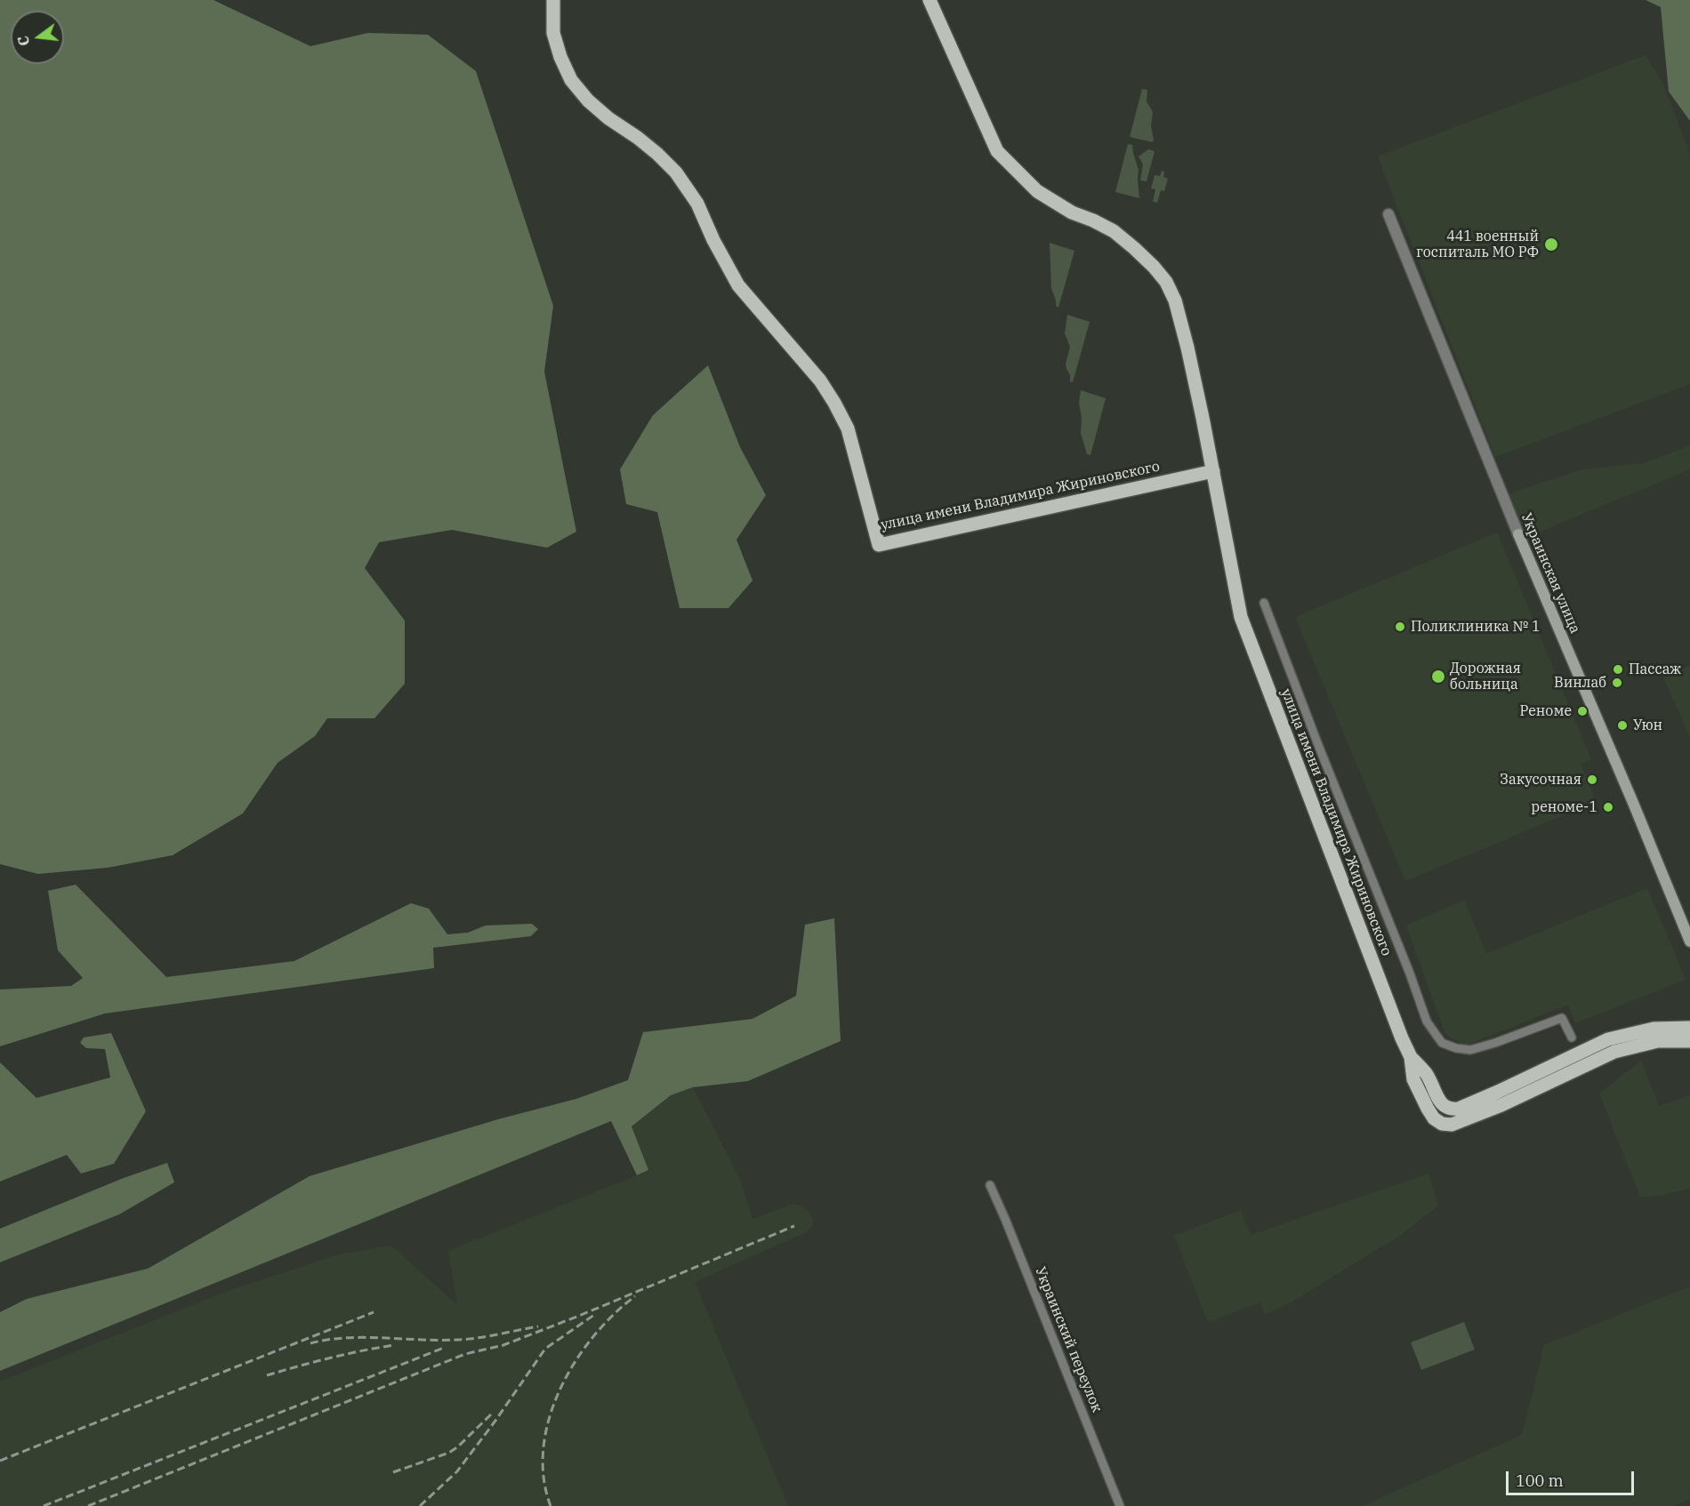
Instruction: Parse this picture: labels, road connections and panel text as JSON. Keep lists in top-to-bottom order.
{
  "streets": {
    "main road": ["улица имени Владимира Жириновского", "Украинская улица"],
    "street": ["Украинский переулок"]
  },
  "places": [
    "441 военный госпиталь МО РФ",
    "Поликлиника № 1",
    "Пассаж",
    "Дорожная больница",
    "Винлаб",
    "Реноме",
    "Уюн",
    "Закусочная",
    "реноме-1"
  ],
  "scale_bar": "100 m",
  "north": "left"
}
